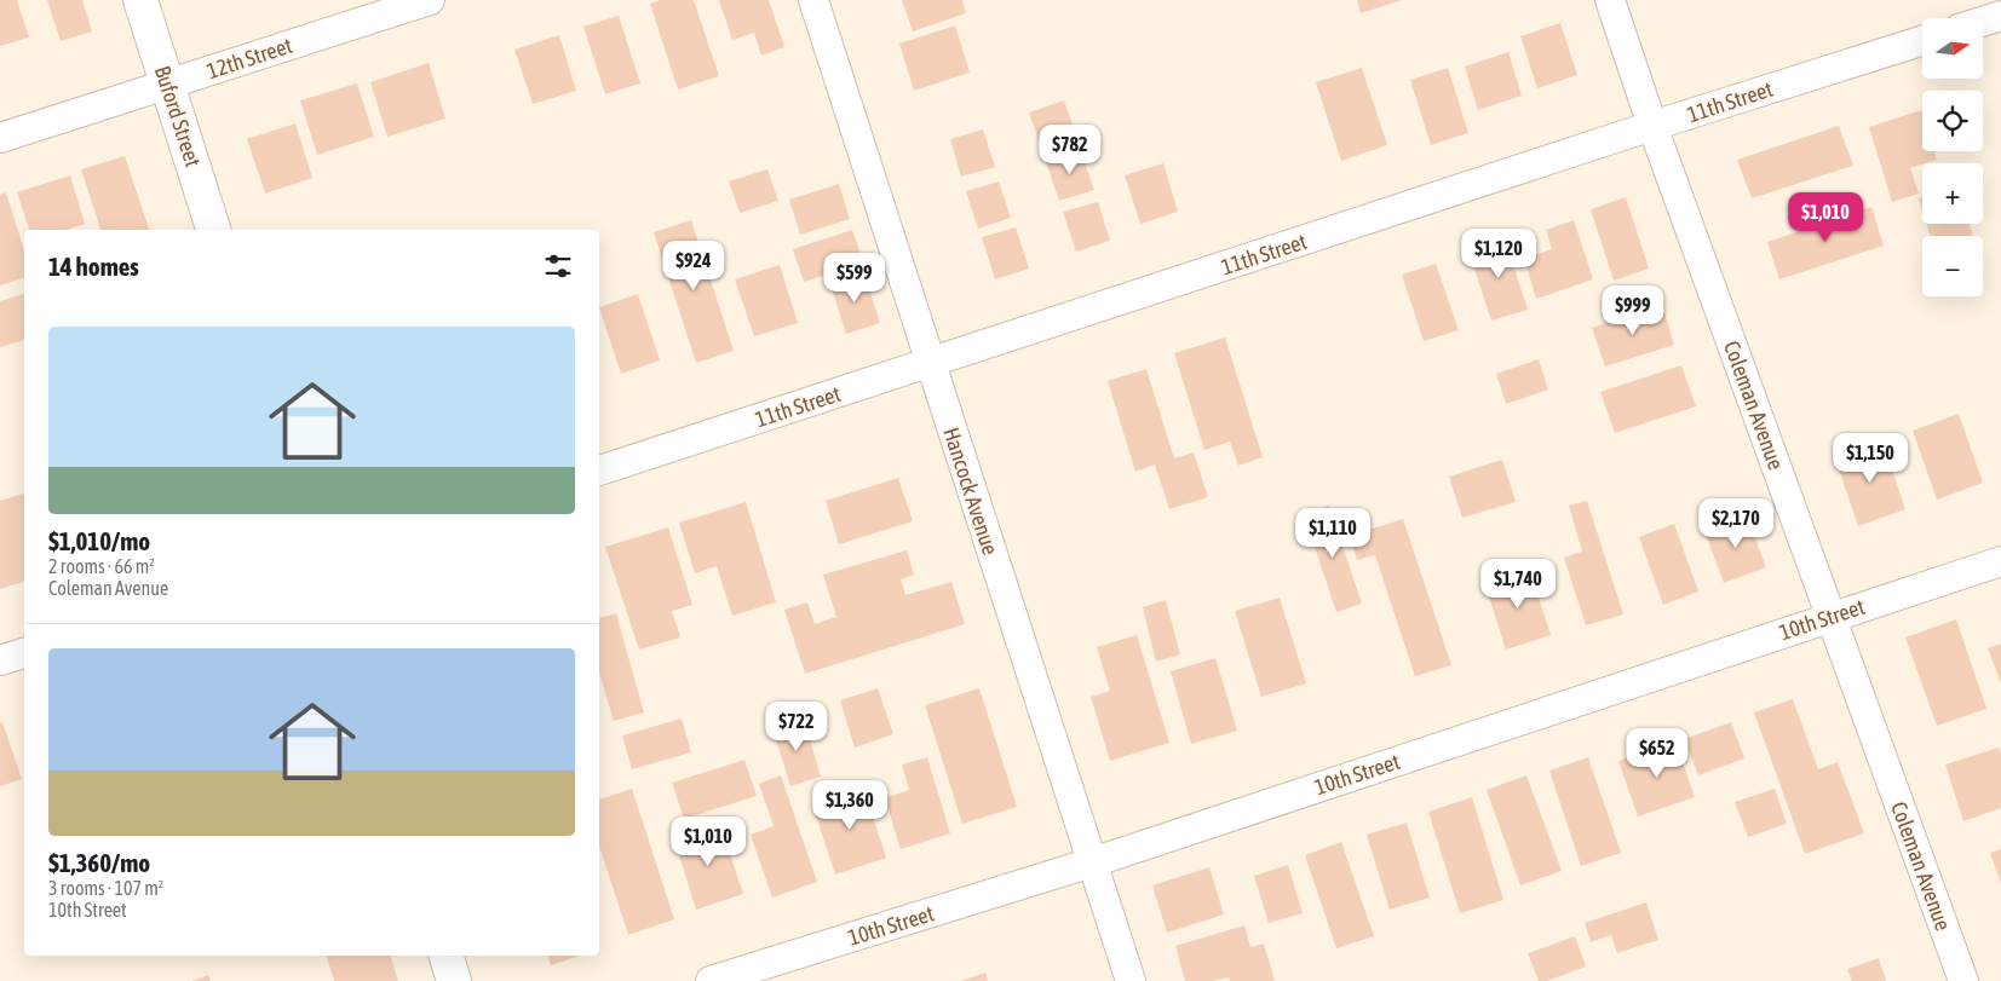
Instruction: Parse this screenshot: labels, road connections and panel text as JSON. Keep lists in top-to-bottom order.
{
  "streets": {
    "street": [
      "12th Street",
      "11th Street",
      "Buford Street",
      "Coleman Avenue",
      "Hancock Avenue",
      "10th Street"
    ]
  },
  "crossings": [
    ["12th Street", "Buford Street"],
    ["11th Street", "Coleman Avenue"],
    ["11th Street", "Hancock Avenue"],
    ["Coleman Avenue", "10th Street"],
    ["Hancock Avenue", "10th Street"]
  ],
  "north": "right",
  "page": {
    "map_buttons": ["+", "−"],
    "price": [
      "$782",
      "$1,010",
      "$1,120",
      "$924",
      "$599",
      "$999",
      "$1,150",
      "$2,170",
      "$1,110",
      "$1,740",
      "$722",
      "$652",
      "$1,360",
      "$1,010"
    ],
    "heading": "14 homes",
    "list": [
      {
        "name": "$1,010/mo",
        "note": "2 rooms · 66 m² · Coleman Avenue"
      },
      {
        "name": "$1,360/mo",
        "note": "3 rooms · 107 m² · 10th Street"
      }
    ]
  }
}
